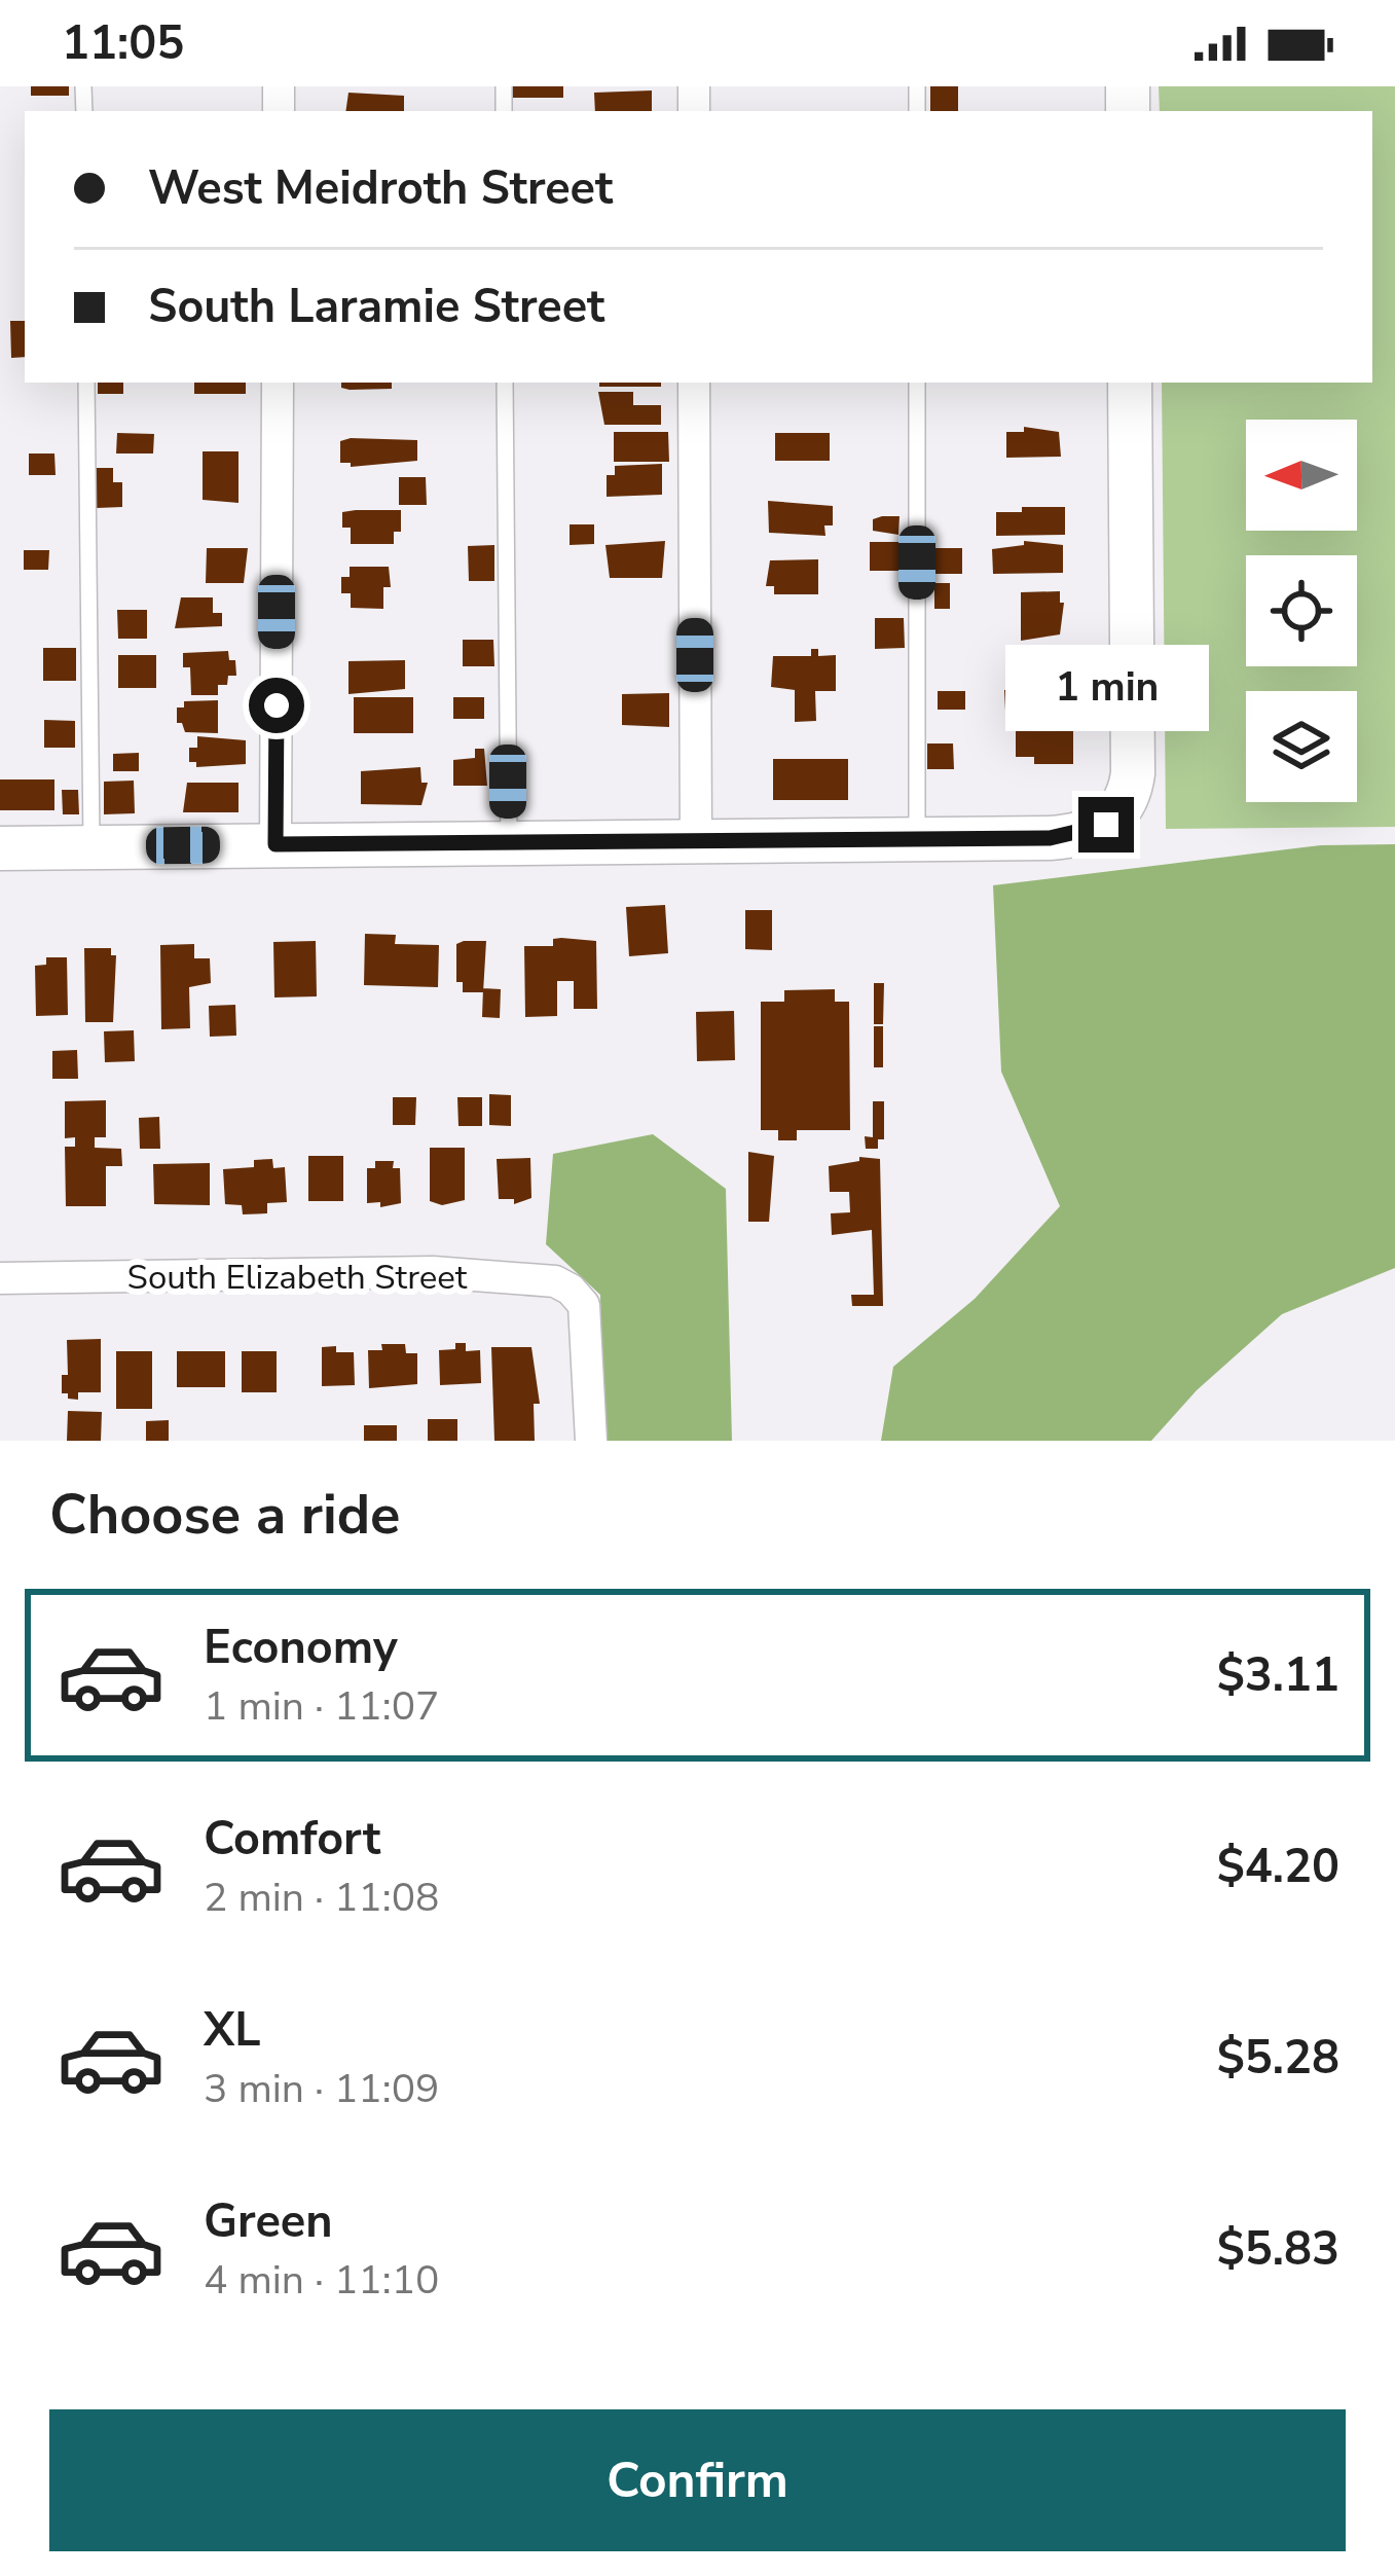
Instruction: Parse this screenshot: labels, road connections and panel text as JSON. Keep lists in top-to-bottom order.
{
  "streets": {
    "street": ["South Elizabeth Street"]
  },
  "north": "left",
  "page": {
    "status": "11:05",
    "banner": ["West Meidroth Street", "South Laramie Street"],
    "bubble": "1 min",
    "heading": "Choose a ride",
    "list": [
      {
        "name": "Economy",
        "note": "1 min · 11:07",
        "value": "$3.11"
      },
      {
        "name": "Comfort",
        "note": "2 min · 11:08",
        "value": "$4.20"
      },
      {
        "name": "XL",
        "note": "3 min · 11:09",
        "value": "$5.28"
      },
      {
        "name": "Green",
        "note": "4 min · 11:10",
        "value": "$5.83"
      }
    ],
    "buttons": "Confirm"
  }
}
